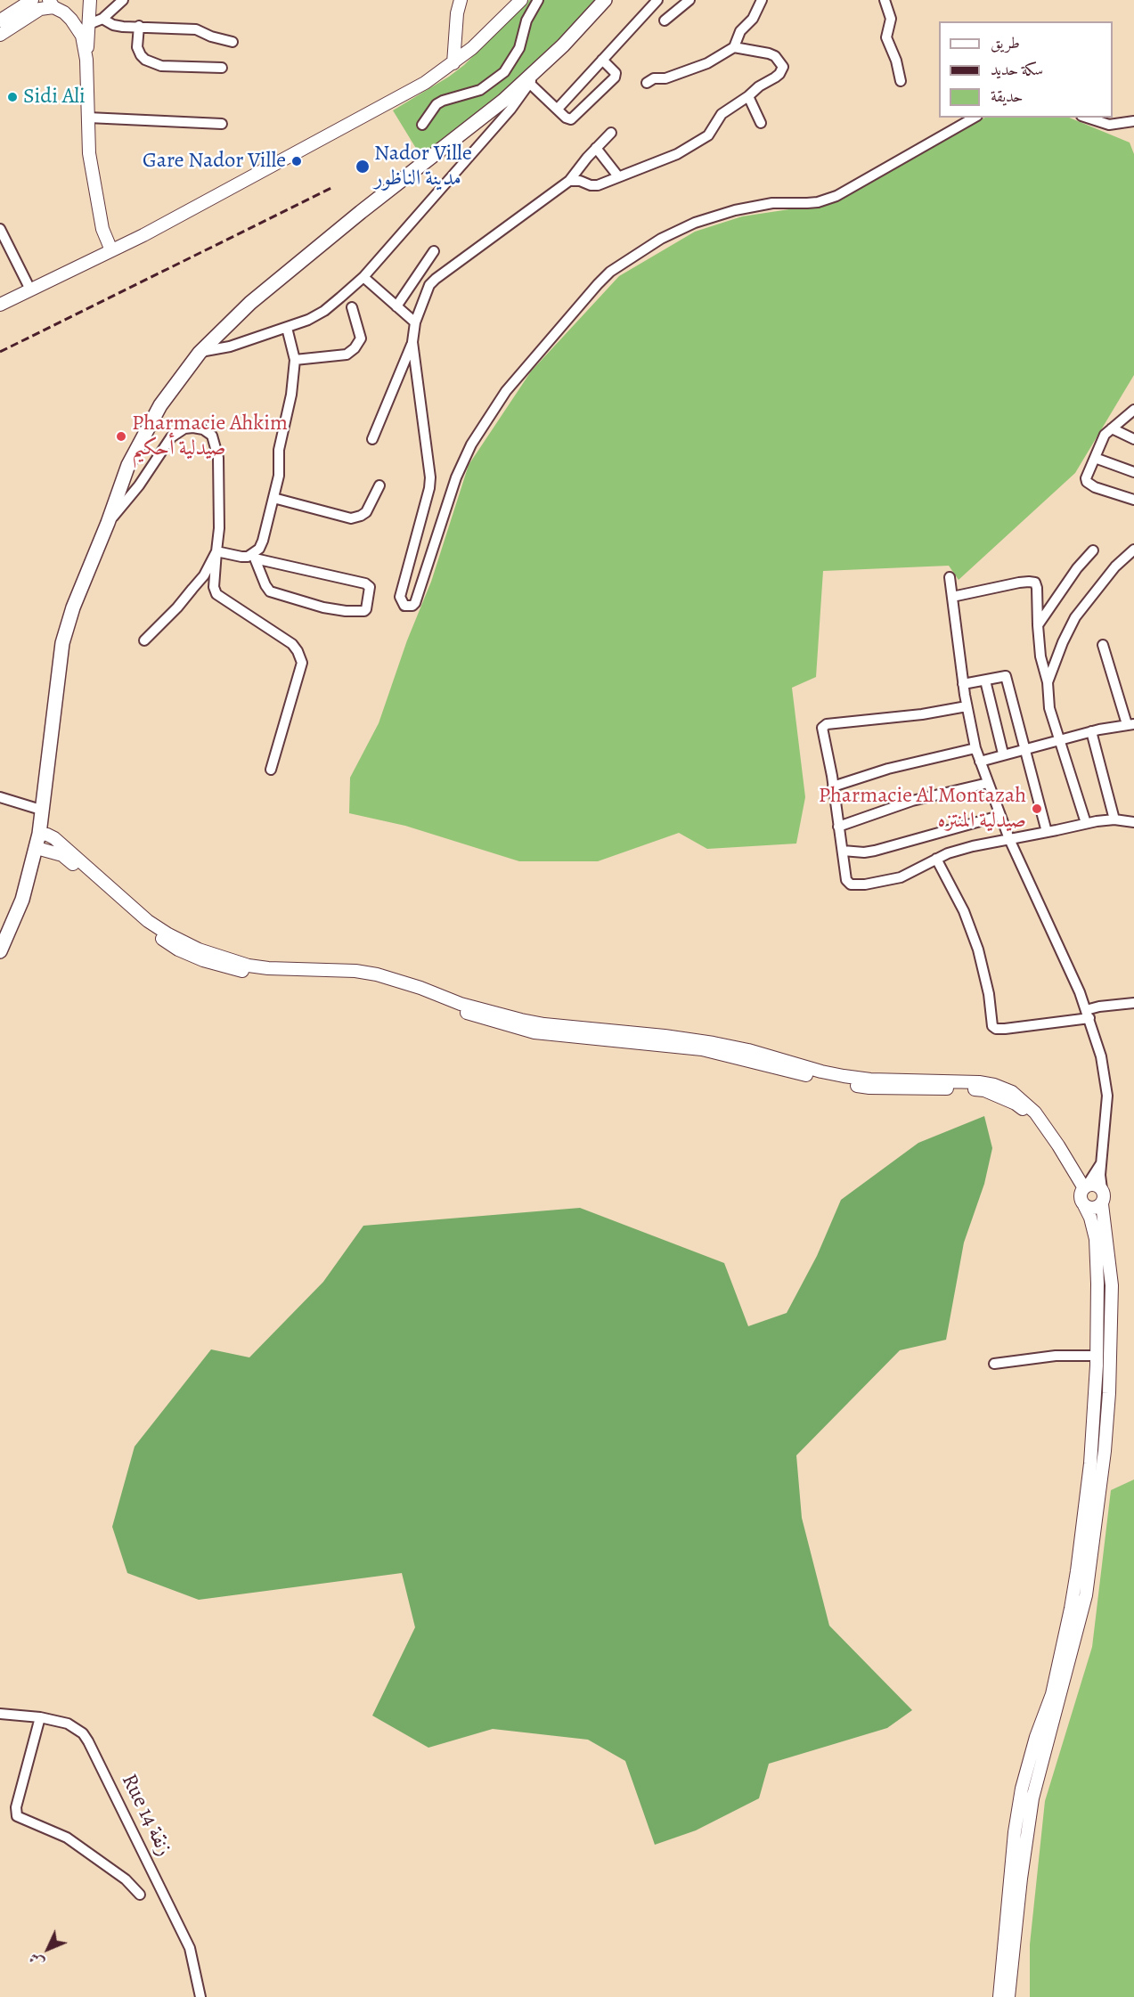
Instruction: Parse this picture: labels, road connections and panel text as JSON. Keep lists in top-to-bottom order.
{
  "streets": {
    "street": ["Rue 14 زنقة"]
  },
  "places": [
    "Sidi Ali",
    "Gare Nador Ville",
    "Nador Ville مدينة الناظور",
    "Pharmacie Ahkim صيدلية أحكيم",
    "Pharmacie Al Montazah صيدلية المنتزه"
  ],
  "legend": ["طريق", "سكة حديد", "حديقة"],
  "north": "bottom left"
}
